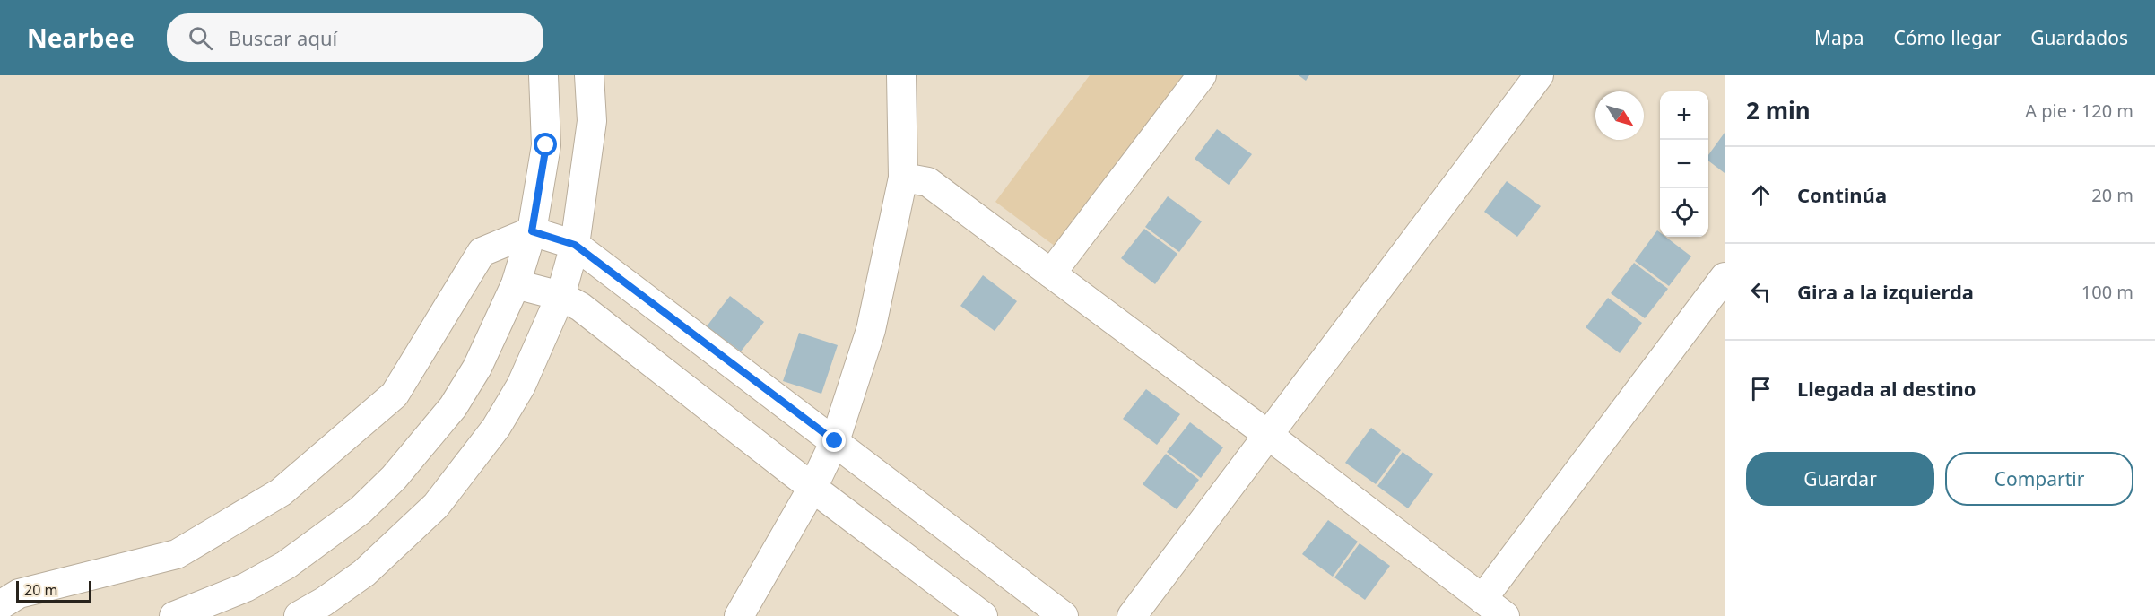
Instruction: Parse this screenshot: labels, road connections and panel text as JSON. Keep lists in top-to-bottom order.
{
  "scale_bar": "20 m",
  "north": "bottom right",
  "page": {
    "header": "Nearbee",
    "search": "Buscar aquí",
    "nav": ["Mapa", "Cómo llegar", "Guardados"],
    "heading": ["2 min", "A pie · 120 m"],
    "map_buttons": ["+", "−"],
    "list": [
      ["Continúa", "20 m"],
      ["Gira a la izquierda", "100 m"],
      "Llegada al destino"
    ],
    "buttons": ["Guardar", "Compartir"],
    "scale": "20 m"
  }
}
